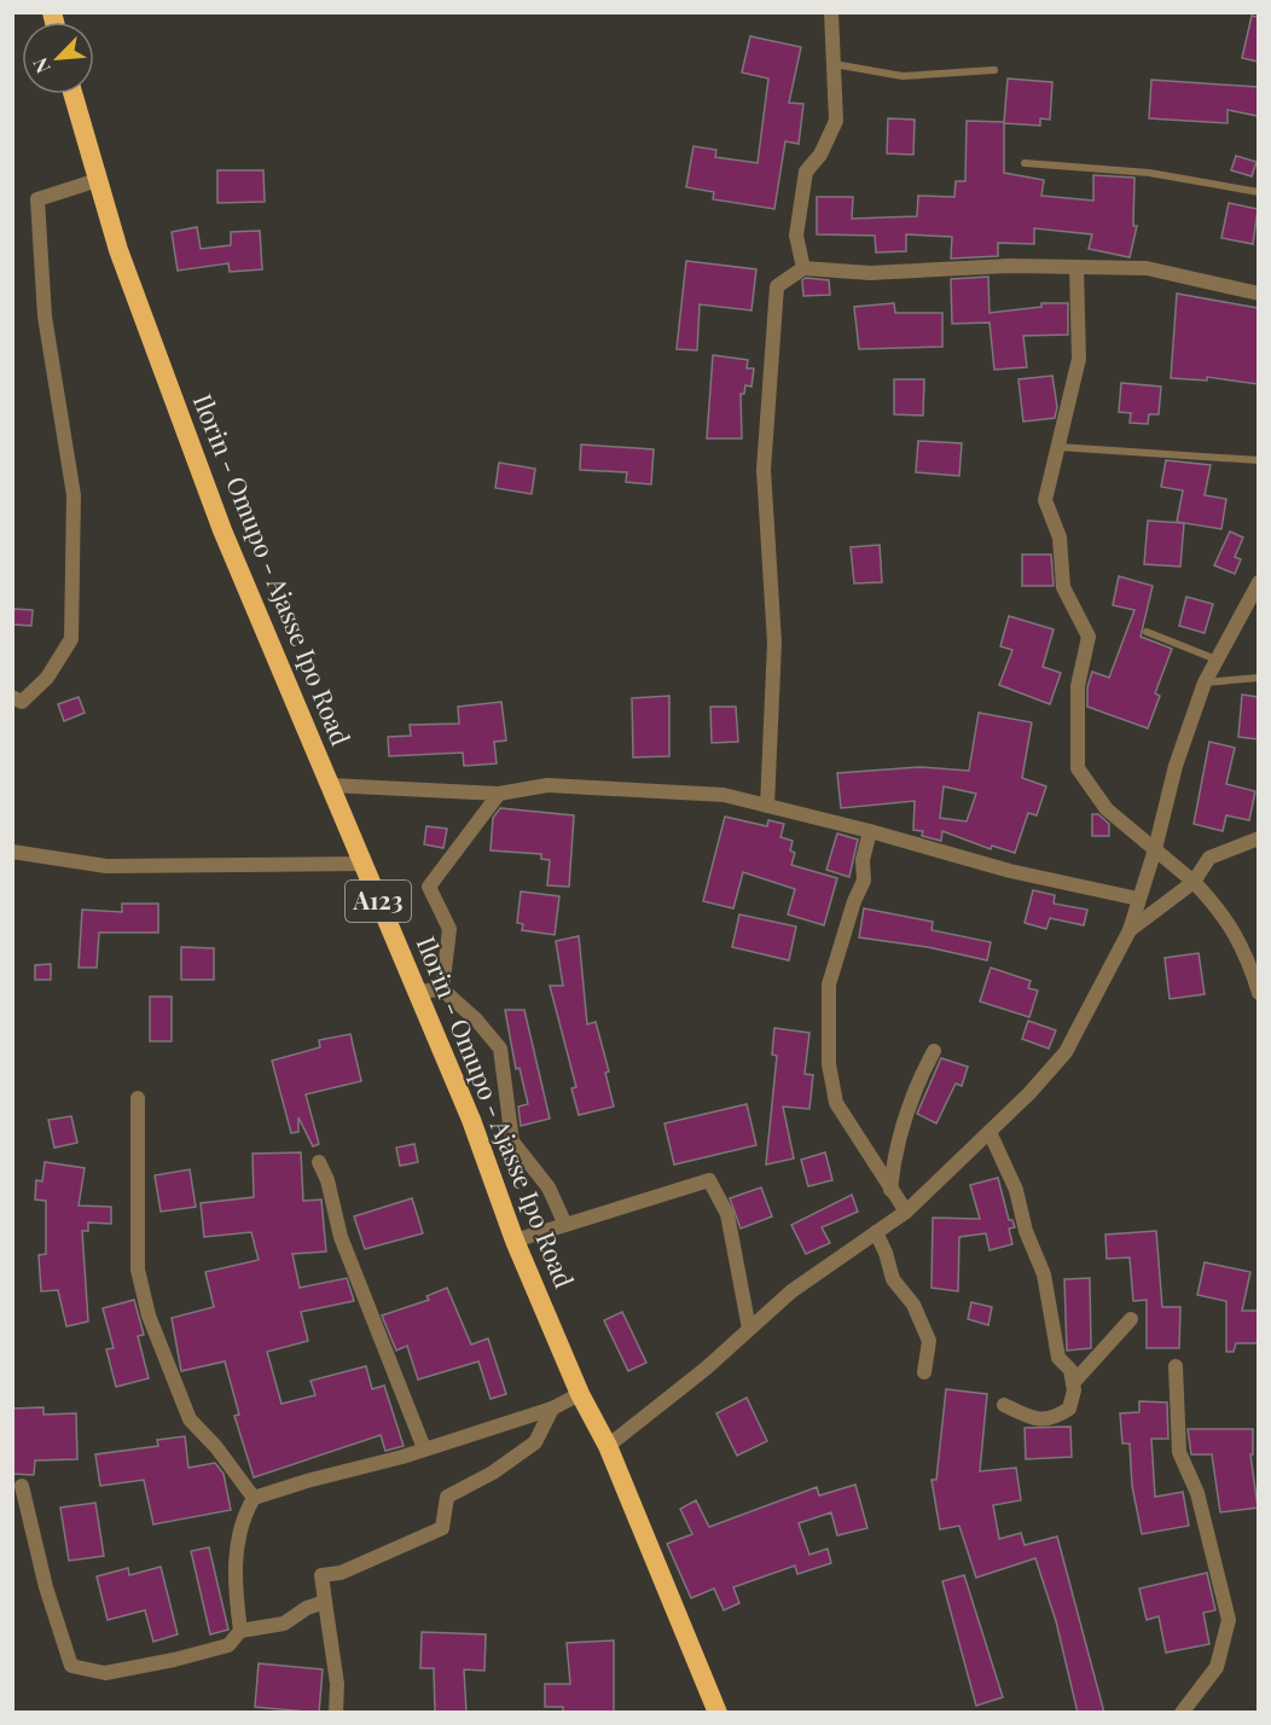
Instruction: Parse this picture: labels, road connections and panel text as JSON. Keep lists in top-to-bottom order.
{
  "streets": {
    "highway": ["Ilorin - Omupo - Ajasse Ipo Road", "A123"]
  },
  "north": "bottom left"
}
